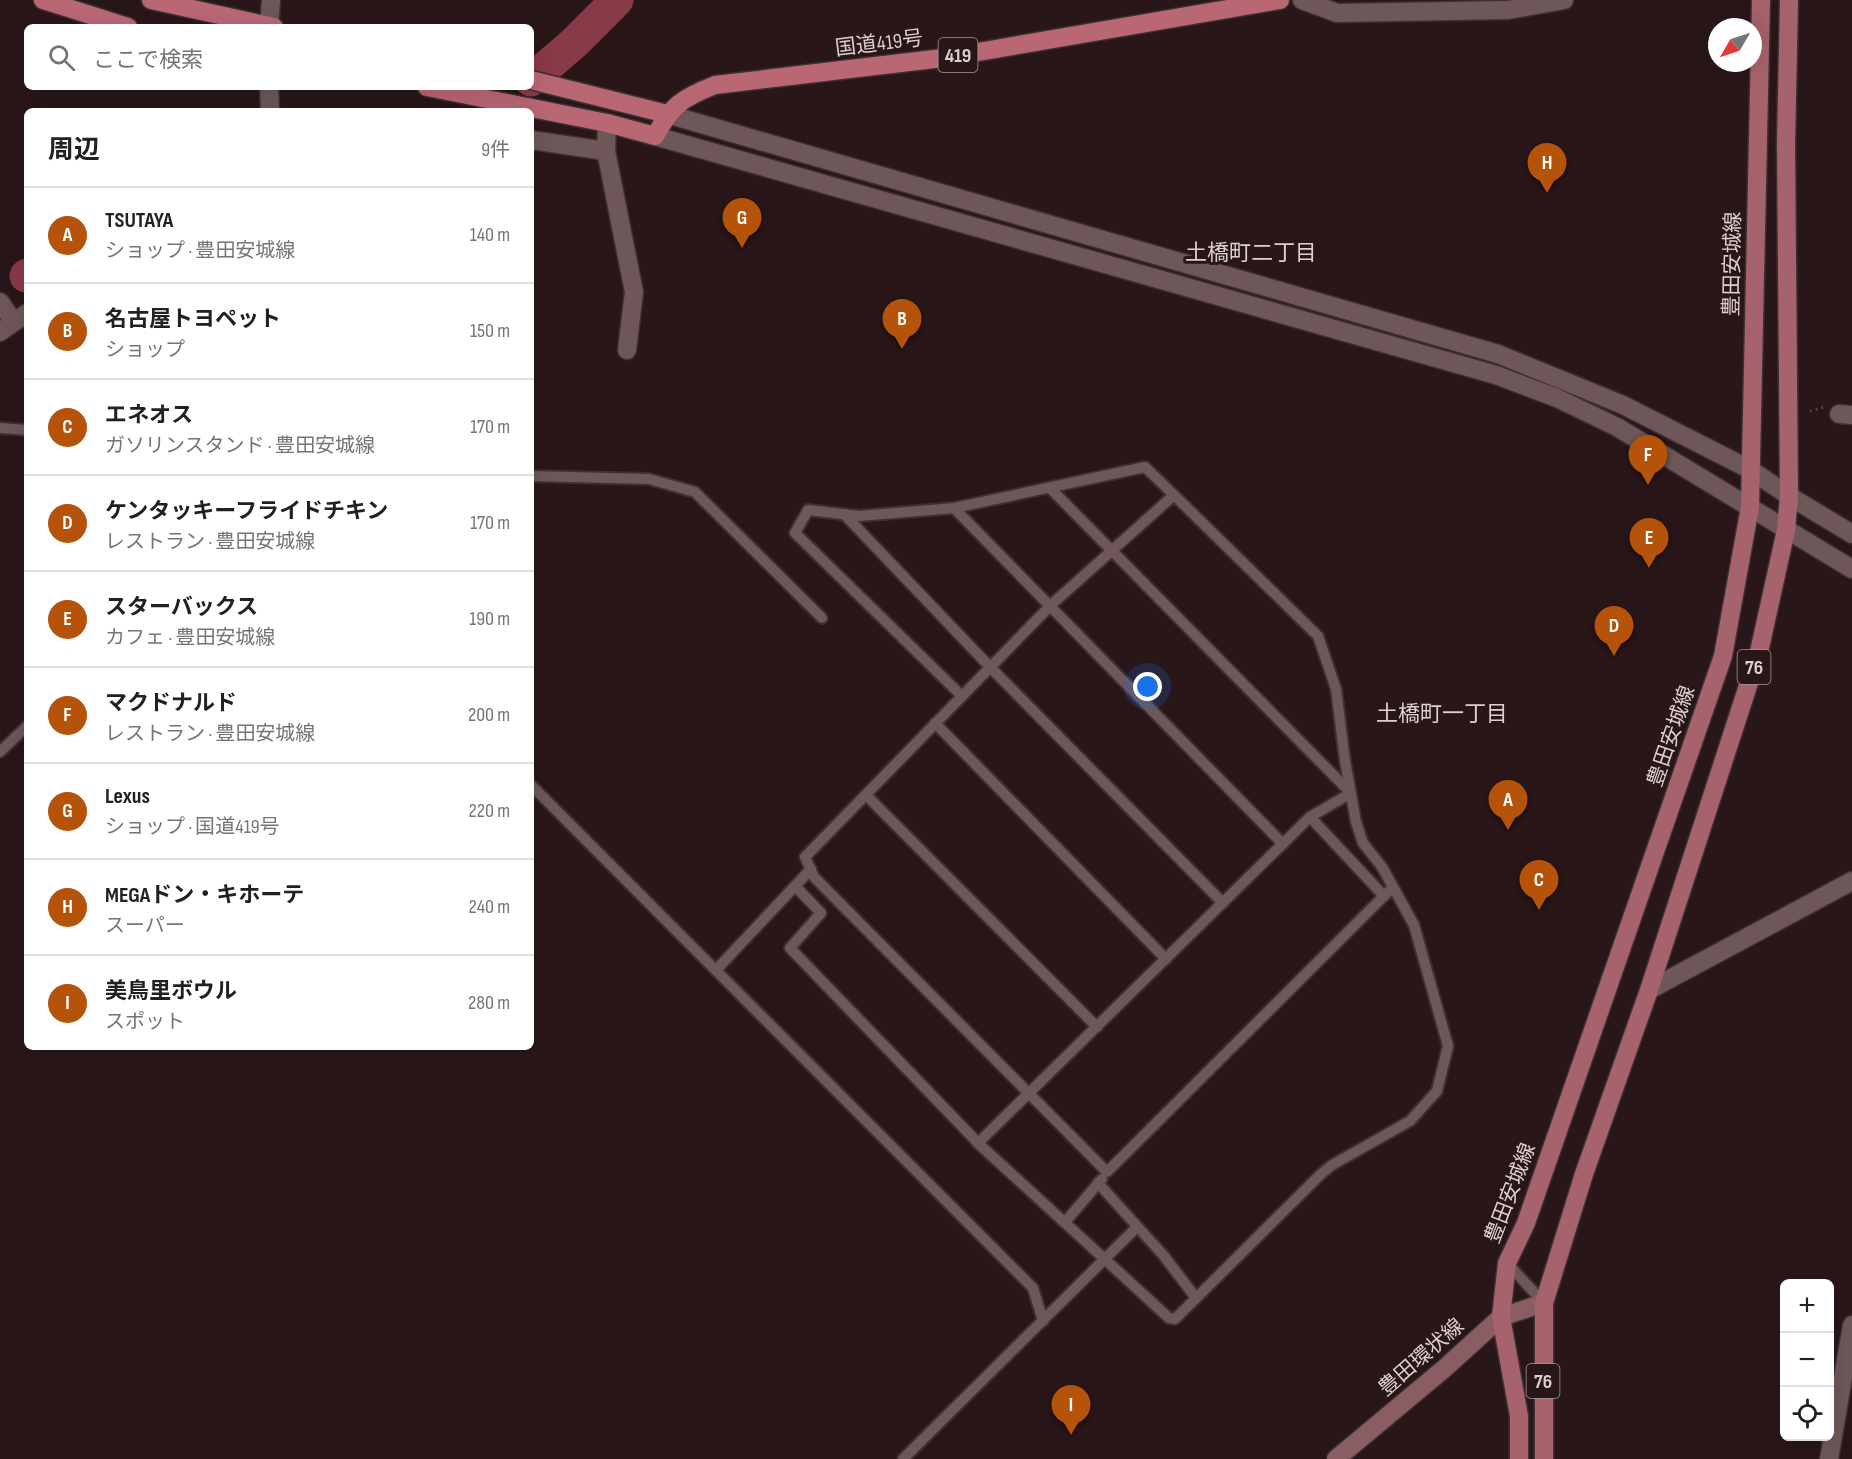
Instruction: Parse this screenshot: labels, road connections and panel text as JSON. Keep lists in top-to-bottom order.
{
  "streets": {
    "highway": ["国道419号", "419"],
    "main road": ["豊田安城線", "76", "豊田環状線"]
  },
  "crossings": [
    ["豊田安城線", "豊田環状線"],
    ["76", "豊田環状線"]
  ],
  "districts": ["土橋町二丁目", "土橋町一丁目"],
  "north": "bottom left",
  "page": {
    "search": "ここで検索",
    "heading": ["周辺", "9件"],
    "pins": [
      "H",
      "G",
      "B",
      "F",
      "E",
      "D",
      "A",
      "C",
      "I"
    ],
    "list": [
      {
        "mark": "A",
        "name": "TSUTAYA",
        "note": "ショップ · 豊田安城線",
        "value": "140 m"
      },
      {
        "mark": "B",
        "name": "名古屋トヨペット",
        "note": "ショップ",
        "value": "150 m"
      },
      {
        "mark": "C",
        "name": "エネオス",
        "note": "ガソリンスタンド · 豊田安城線",
        "value": "170 m"
      },
      {
        "mark": "D",
        "name": "ケンタッキーフライドチキン",
        "note": "レストラン · 豊田安城線",
        "value": "170 m"
      },
      {
        "mark": "E",
        "name": "スターバックス",
        "note": "カフェ · 豊田安城線",
        "value": "190 m"
      },
      {
        "mark": "F",
        "name": "マクドナルド",
        "note": "レストラン · 豊田安城線",
        "value": "200 m"
      },
      {
        "mark": "G",
        "name": "Lexus",
        "note": "ショップ · 国道419号",
        "value": "220 m"
      },
      {
        "mark": "H",
        "name": "MEGAドン・キホーテ",
        "note": "スーパー",
        "value": "240 m"
      },
      {
        "mark": "I",
        "name": "美鳥里ボウル",
        "note": "スポット",
        "value": "280 m"
      }
    ],
    "map_buttons": ["+", "−"]
  }
}
